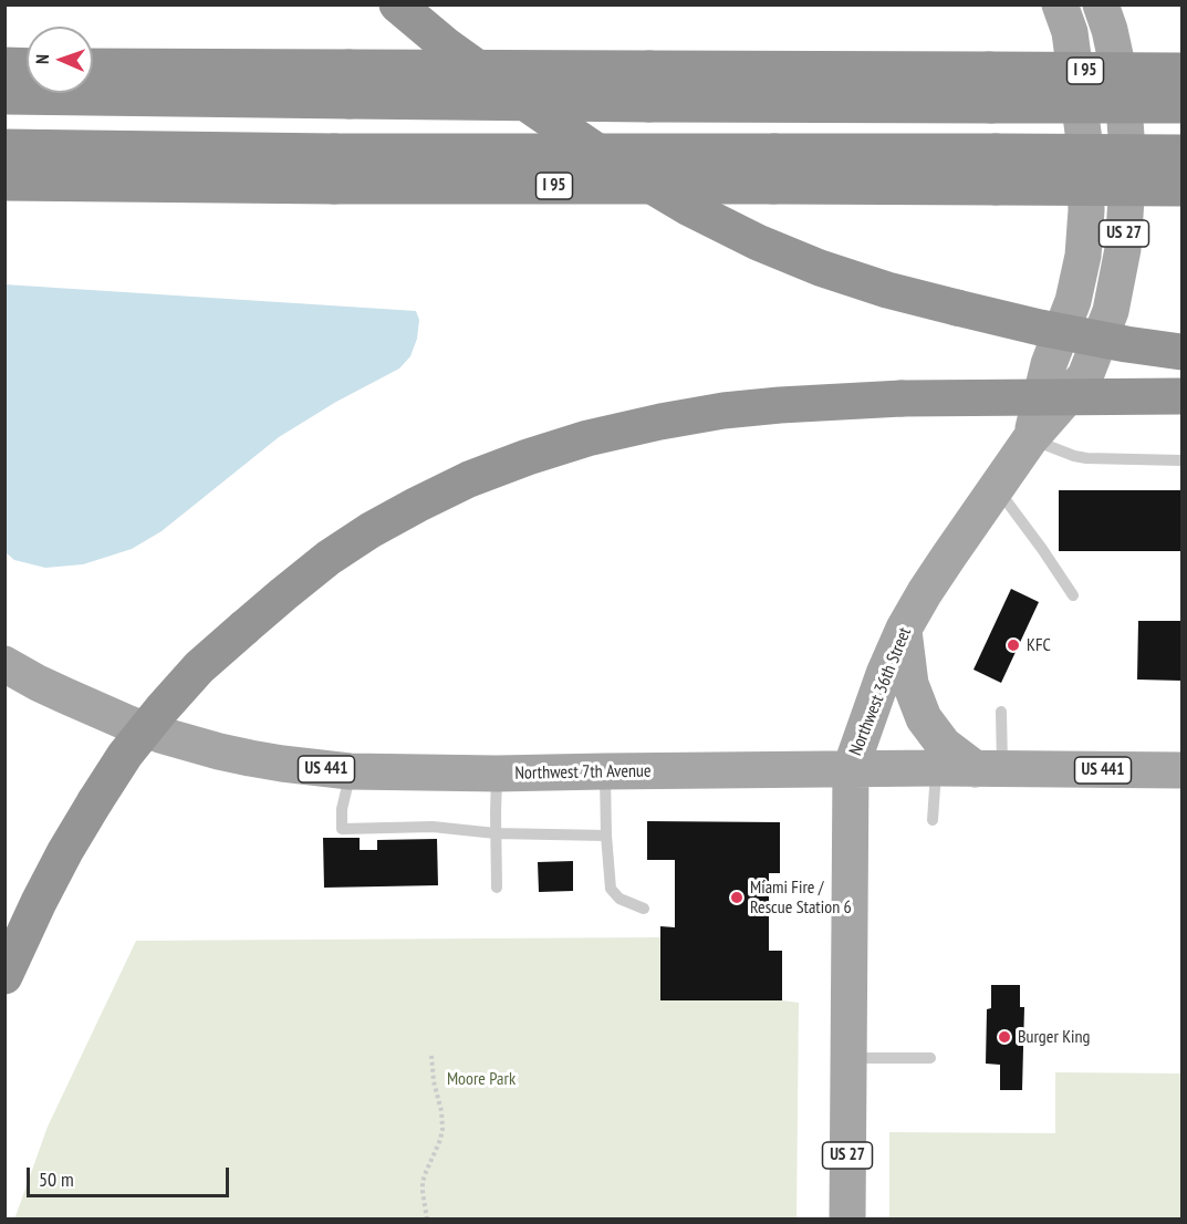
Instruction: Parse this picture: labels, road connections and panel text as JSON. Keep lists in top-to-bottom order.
{
  "streets": {
    "highway": ["I 95"],
    "main road": [
      "US 27",
      "Northwest 36th Street",
      "US 441",
      "Northwest 7th Avenue"
    ]
  },
  "crossings": [
    ["Northwest 36th Street", "Northwest 7th Avenue"]
  ],
  "parks": ["Moore Park"],
  "places": ["KFC", "Miami Fire / Rescue Station 6", "Burger King"],
  "scale_bar": "50 m",
  "north": "left"
}
